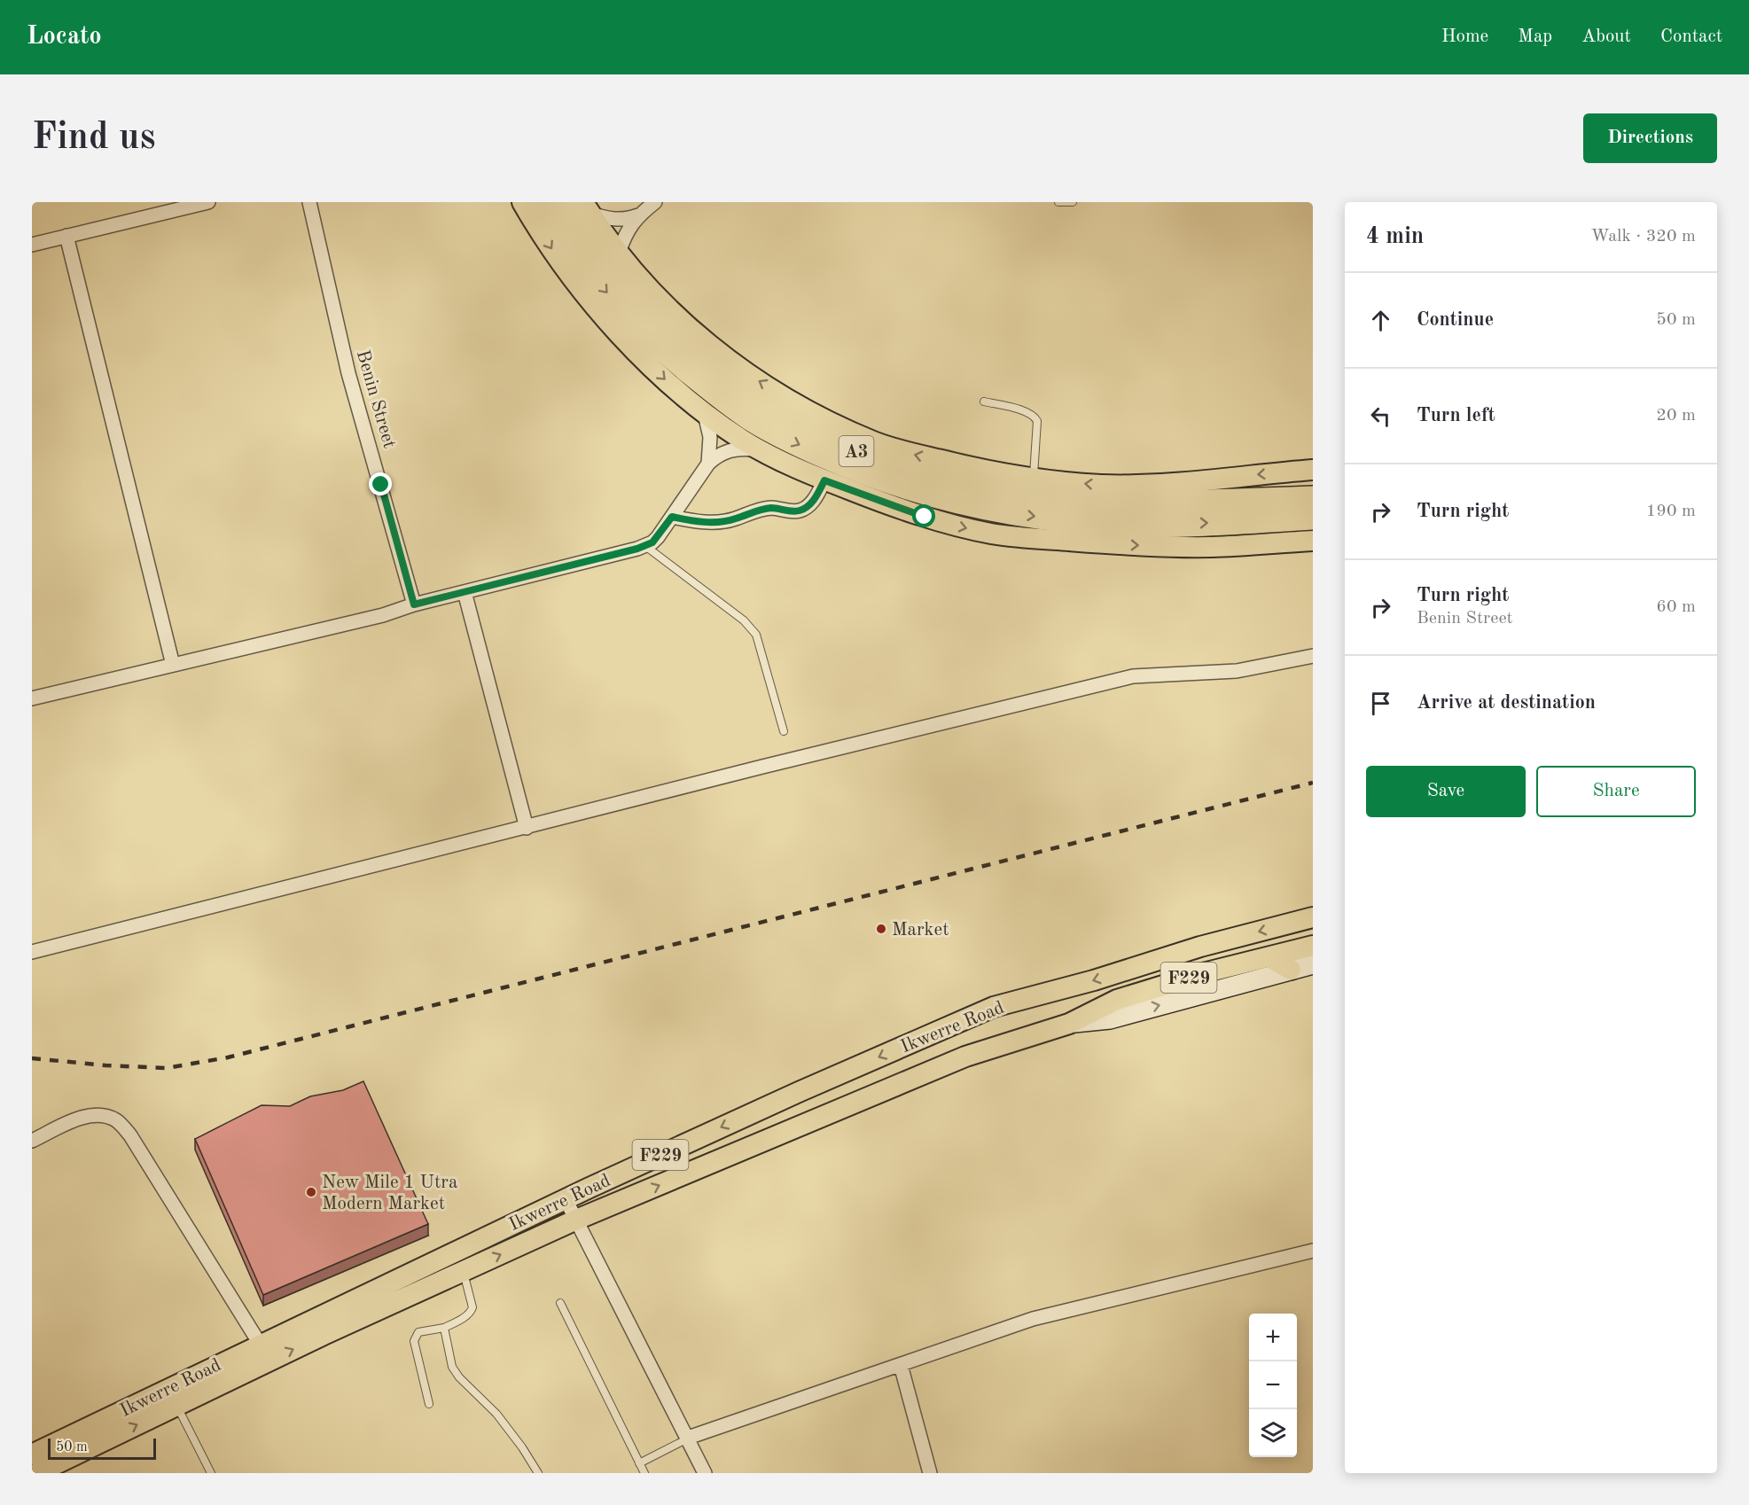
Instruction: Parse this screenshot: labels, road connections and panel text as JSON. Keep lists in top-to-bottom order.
{
  "streets": {
    "highway": ["A3"],
    "main road": ["F229", "Ikwerre Road"],
    "street": ["Benin Street"]
  },
  "crossings": [
    ["F229", "Ikwerre Road"]
  ],
  "places": ["Market", "New Mile 1 Utra Modern Market"],
  "scale_bar": "50 m",
  "page": {
    "header": "Locato",
    "nav": [
      "Home",
      "Map",
      "About",
      "Contact"
    ],
    "buttons": [
      "Directions",
      ["Save", "Share"]
    ],
    "title": "Find us",
    "heading": ["4 min", "Walk · 320 m"],
    "list": [
      ["Continue", "50 m"],
      ["Turn left", "20 m"],
      ["Turn right", "190 m"],
      ["Turn right", "Benin Street", "60 m"],
      "Arrive at destination"
    ],
    "map_buttons": ["+", "−"],
    "scale": "50 m"
  }
}
